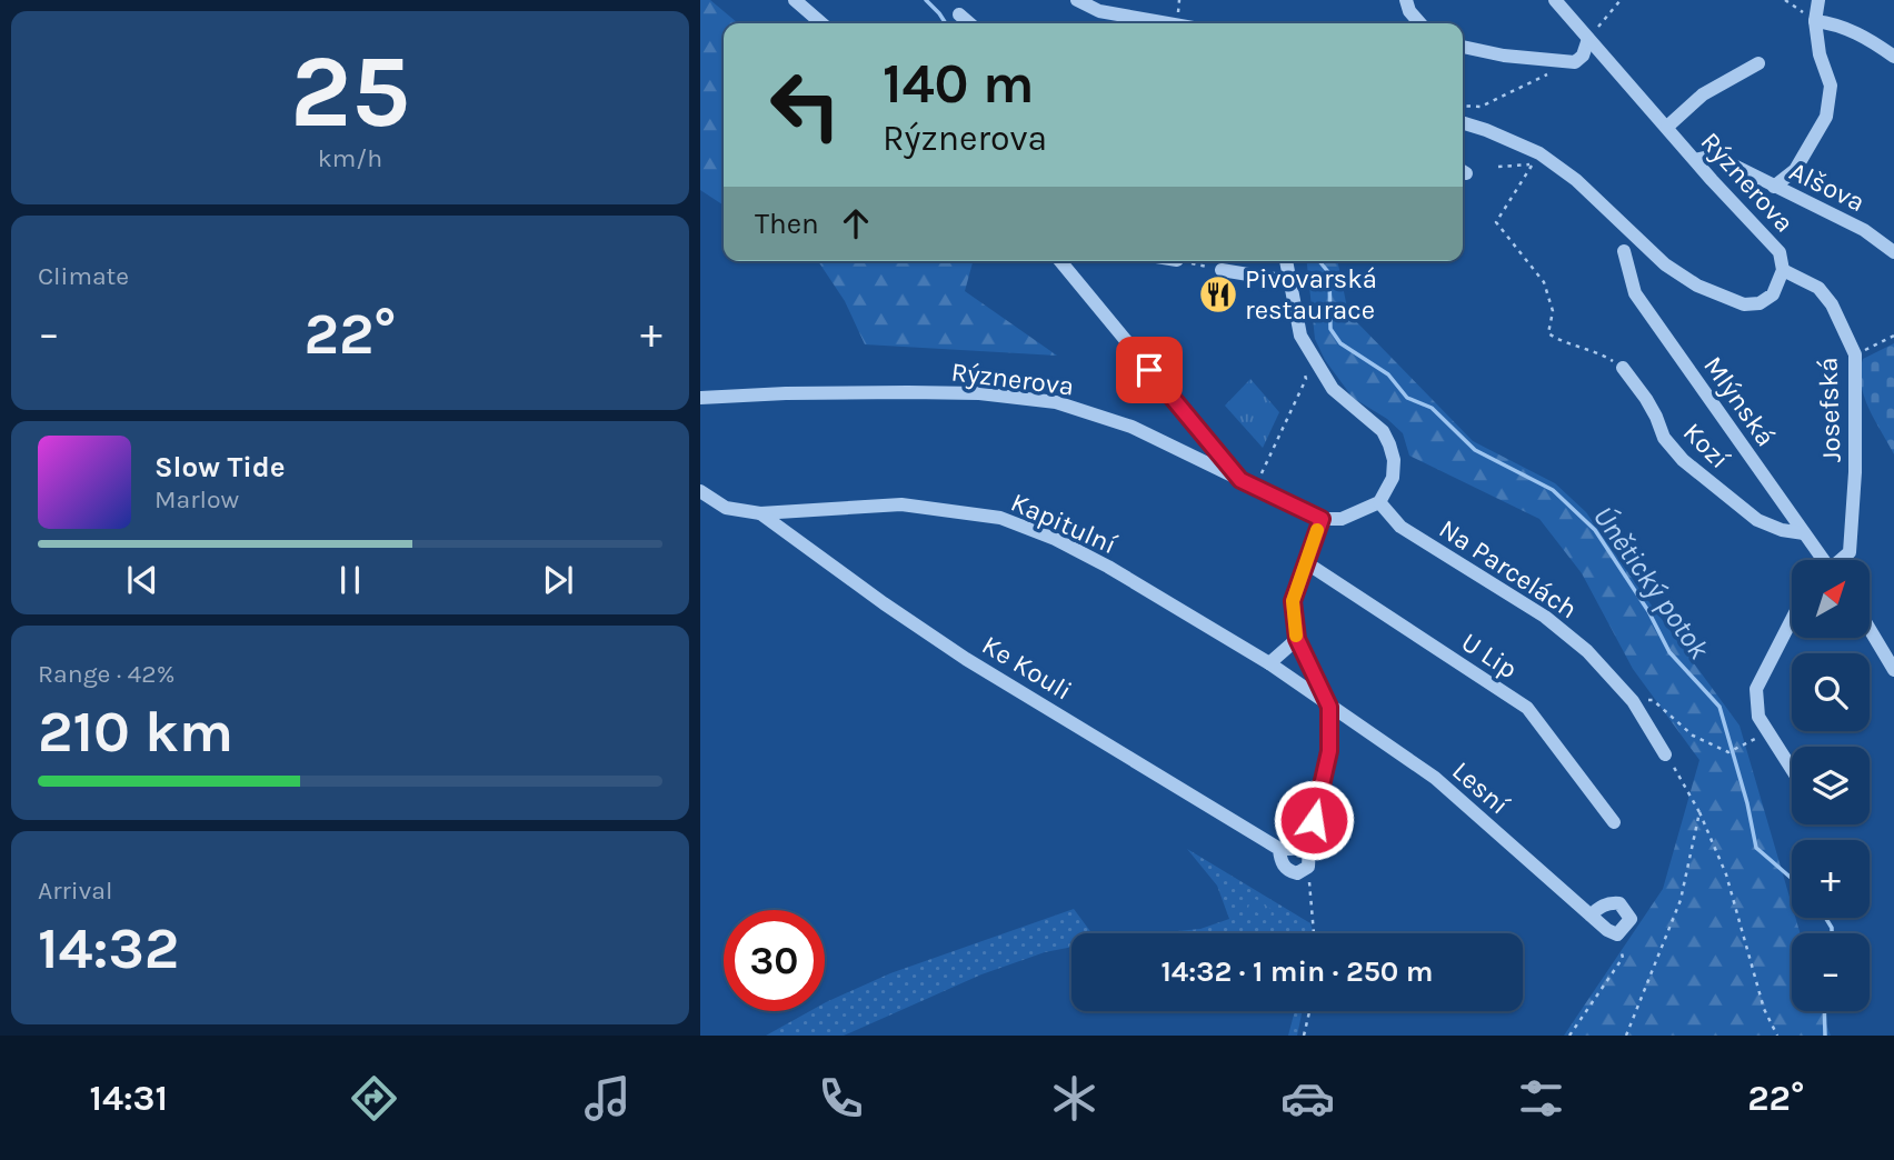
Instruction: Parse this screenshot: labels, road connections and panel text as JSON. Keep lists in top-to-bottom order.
{
  "streets": {
    "street": [
      "Rýznerova",
      "Alšova",
      "Mlýnská",
      "Josefská",
      "Kozí",
      "Kapitulní",
      "Na Parcelách",
      "U Lip",
      "Ke Kouli",
      "Lesní"
    ]
  },
  "crossings": [
    ["Rýznerova", "Alšova"],
    ["Rýznerova", "Josefská"],
    ["Mlýnská", "Kozí"],
    ["Kapitulní", "Ke Kouli"],
    ["Kapitulní", "Lesní"]
  ],
  "water": ["Únětický potok"],
  "places": {
    "restaurant": ["Pivovarská restaurace"]
  },
  "north": "top right",
  "page": {
    "tile": [
      ["25", "km/h"],
      "Climate",
      ["Range · 42%", "210 km"],
      ["Arrival", "14:32"]
    ],
    "turn": ["140 m", "Rýznerova"],
    "then": "Then",
    "heat": ["−", "22°", "+"],
    "song": ["Slow Tide", "Marlow"],
    "map_buttons": ["+", "−"],
    "limit": "30",
    "trip": "14:32 · 1 min · 250 m",
    "tabs": ["14:31", "22°"]
  }
}
